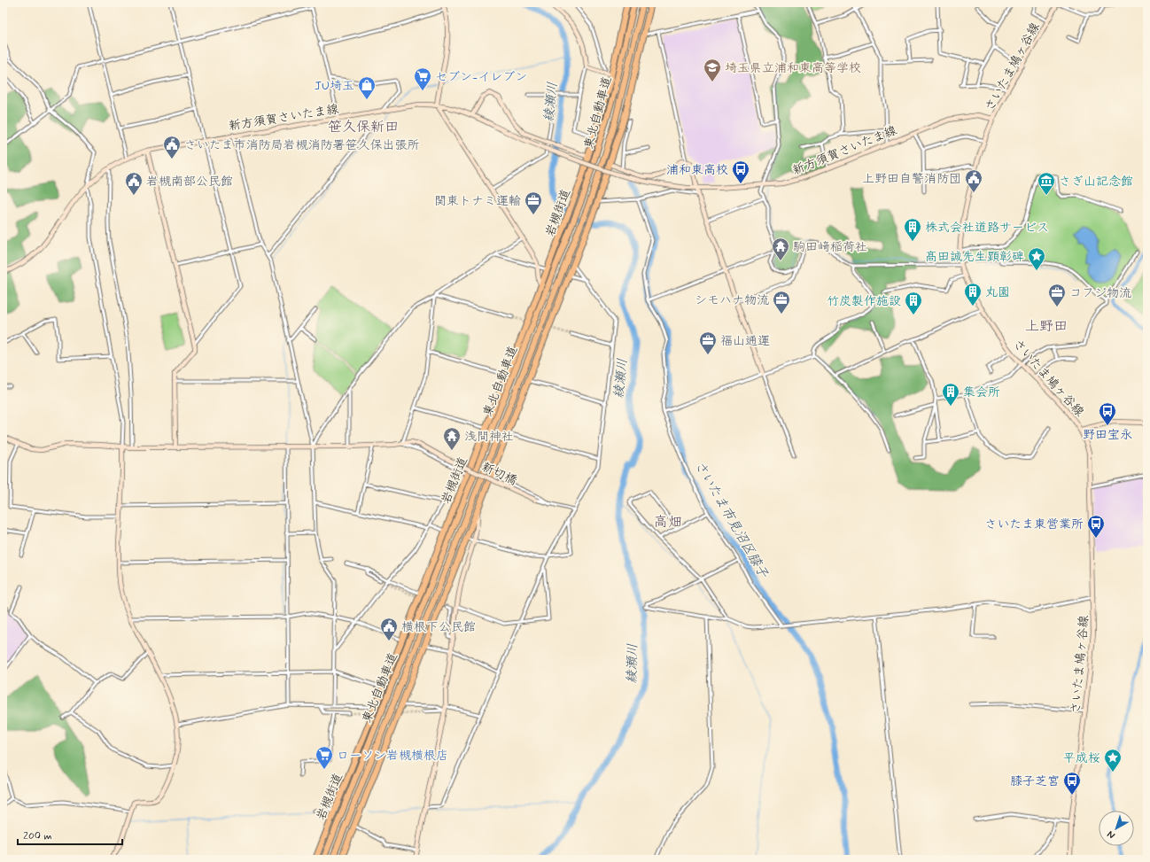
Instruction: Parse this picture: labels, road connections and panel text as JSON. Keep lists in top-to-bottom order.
{
  "streets": {
    "highway": ["東北自動車道", "岩槻街道"],
    "street": ["さいたま鳩ヶ谷線", "新方須賀さいたま線", "新切橋"]
  },
  "crossings": [
    ["さいたま鳩ヶ谷線", "新方須賀さいたま線"]
  ],
  "districts": ["笹久保新田", "上野田", "高畑"],
  "water": ["綾瀬川", "さいたま市見沼区膝子"],
  "places": {
    "school or university": ["埼玉県立浦和東高等学校"],
    "supermarket": ["セブン-イレブン", "ローソン岩槻横根店"],
    "shop": ["JU埼玉"],
    "public building": [
      "さいたま市消防局岩槻消防署笹久保出張所",
      "上野田自警消防団",
      "岩槻南部公民館",
      "横根下公民館"
    ],
    "bus stop": [
      "浦和東高校",
      "野田宝永",
      "さいたま東営業所",
      "膝子芝宮"
    ],
    "museum": ["さぎ山記念館"],
    "office": [
      "関東トナミ運輸",
      "コフジ物流",
      "シモハナ物流",
      "福山通運"
    ],
    "building": [
      "株式会社道路サービス",
      "丸園",
      "竹炭製作施設",
      "集会所"
    ],
    "temple": ["駒田﨑稲荷社", "浅間神社"],
    "place": ["髙田誠先生顕彰碑", "平成桜"]
  },
  "scale_bar": "200 m",
  "north": "bottom left"
}
